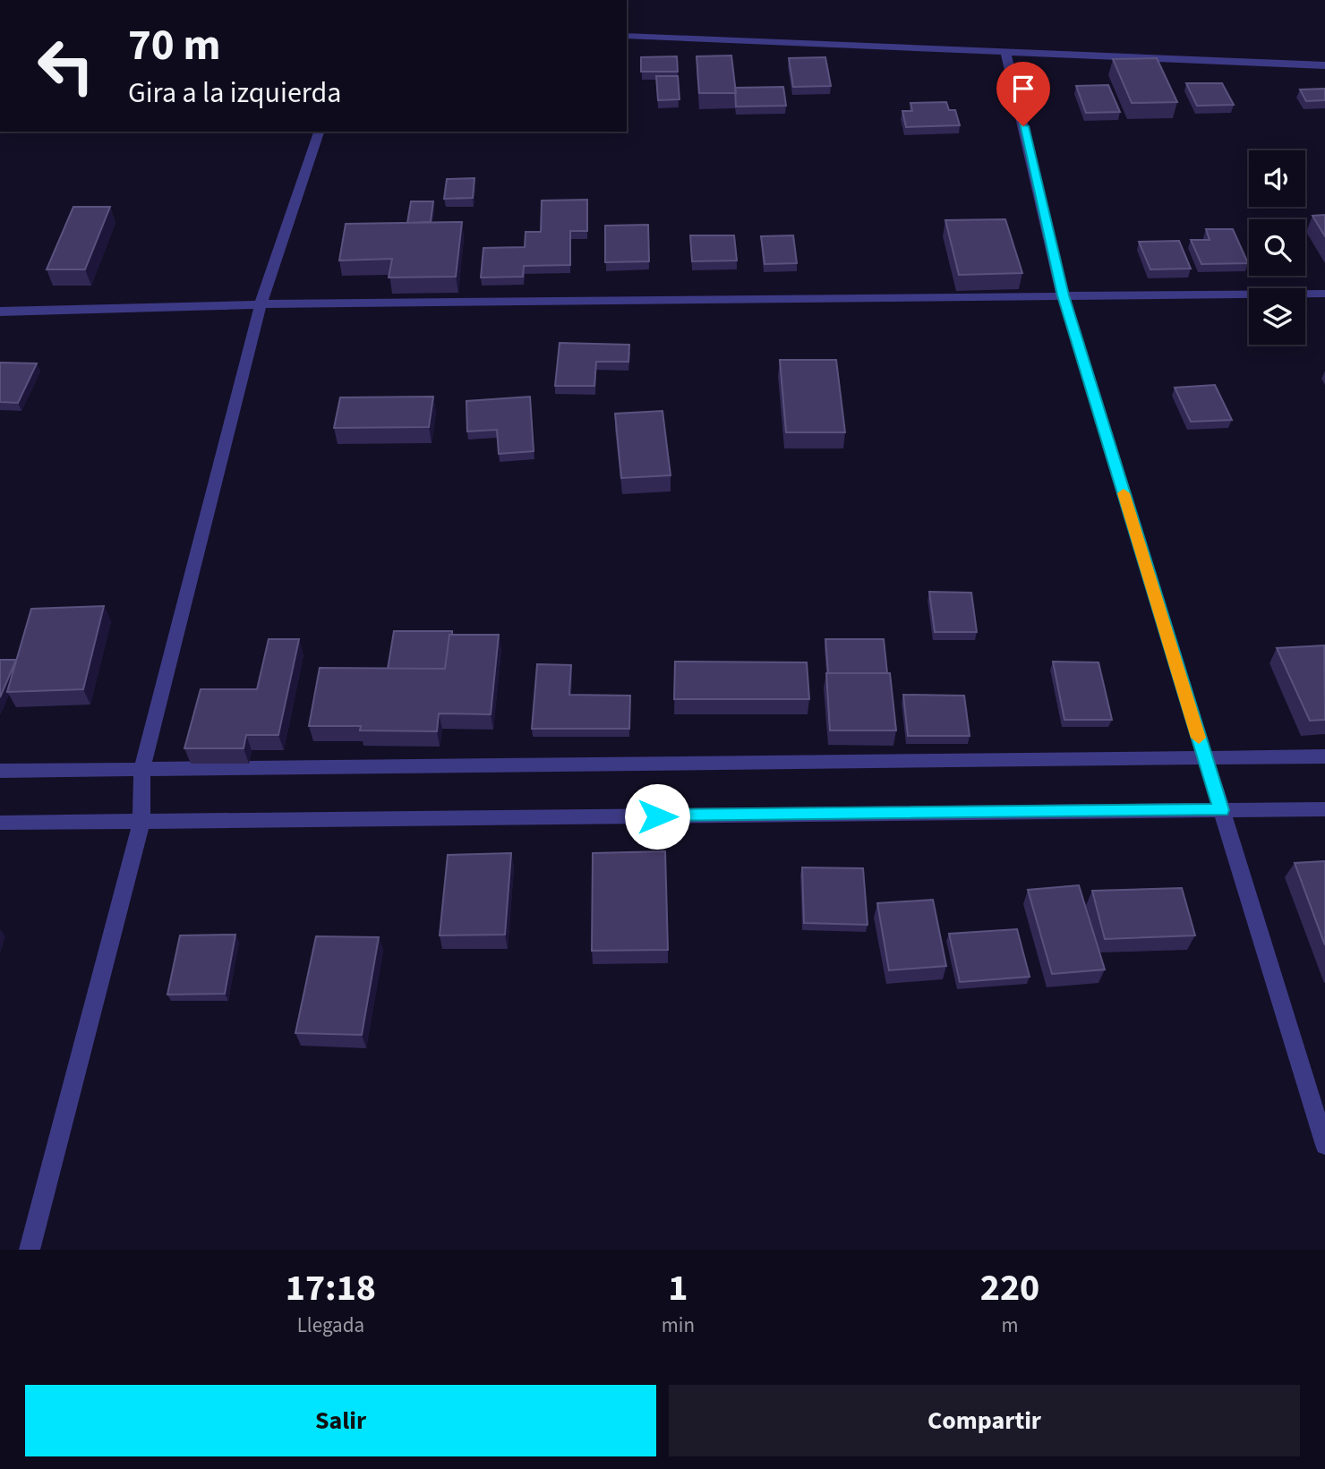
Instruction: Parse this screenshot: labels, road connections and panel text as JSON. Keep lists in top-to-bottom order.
{
  "page": {
    "turn": ["70 m", "Gira a la izquierda"],
    "eta": [
      "17:18",
      "Llegada",
      "1",
      "min",
      "220",
      "m"
    ],
    "buttons": ["Salir", "Compartir"]
  }
}
